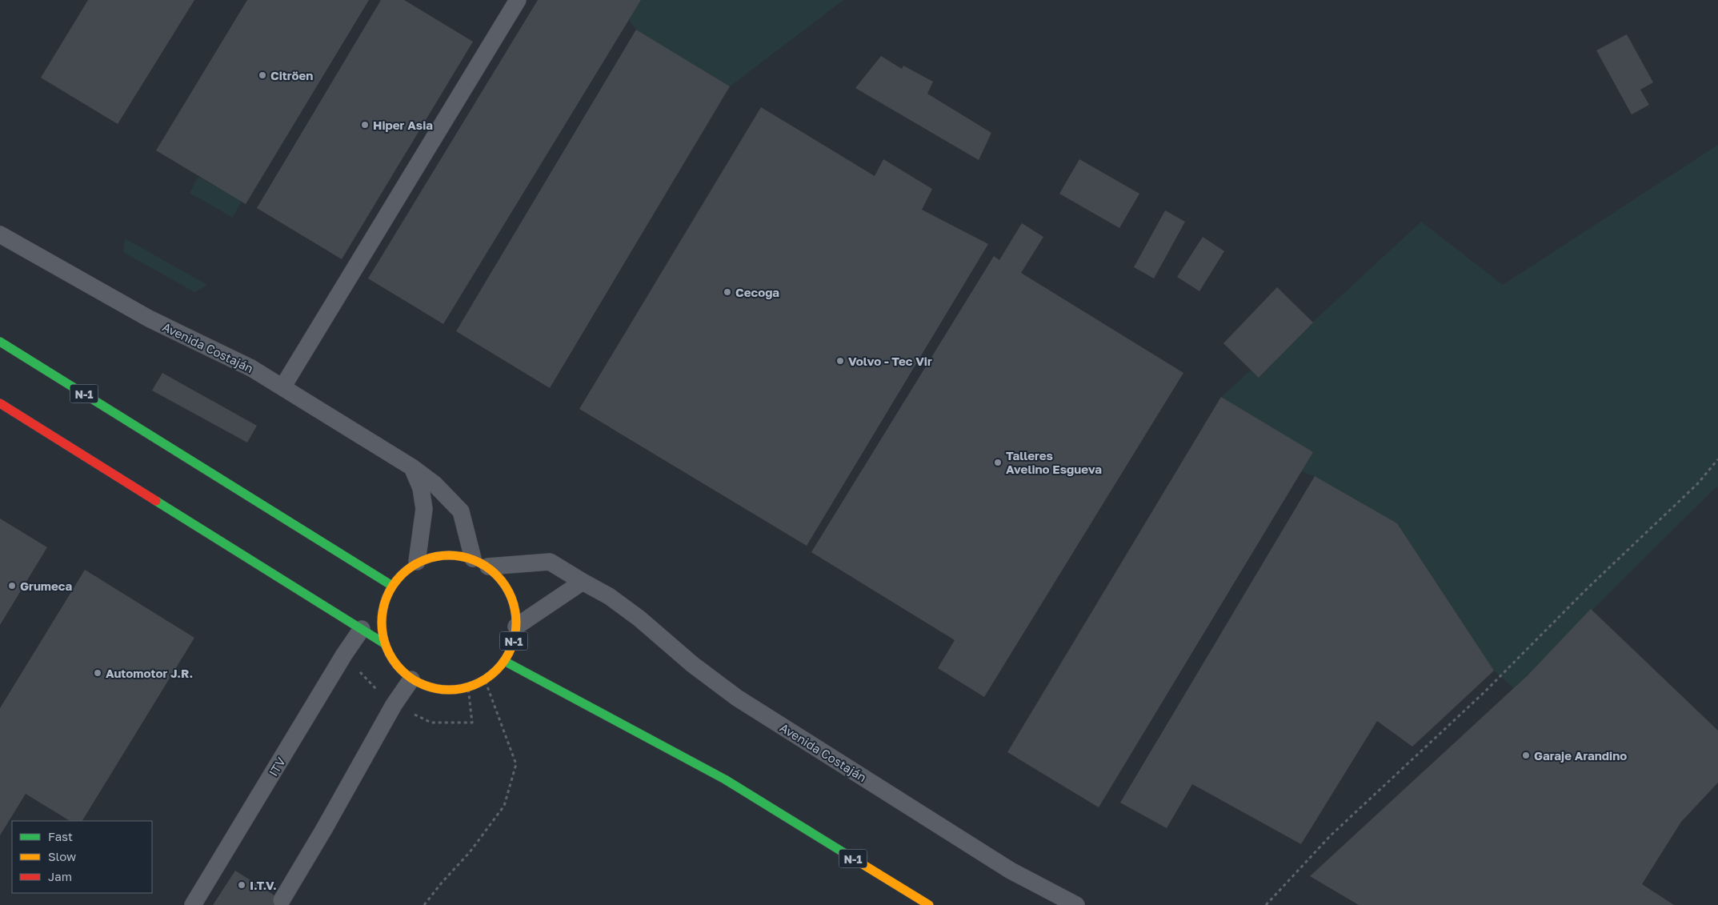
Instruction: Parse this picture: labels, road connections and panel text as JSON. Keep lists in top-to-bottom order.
{
  "streets": {
    "main road": ["N-1"],
    "lane": ["Avenida Costaján", "ITV"]
  },
  "crossings": [
    ["Avenida Costaján", "N-1"]
  ],
  "places": [
    "Citröen",
    "Hiper Asia",
    "Cecoga",
    "Volvo - Tec Vir",
    "Talleres Avelino Esgueva",
    "Grumeca",
    "Automotor J.R.",
    "Garaje Arandino",
    "I.T.V."
  ],
  "legend": ["Fast", "Slow", "Jam"]
}
